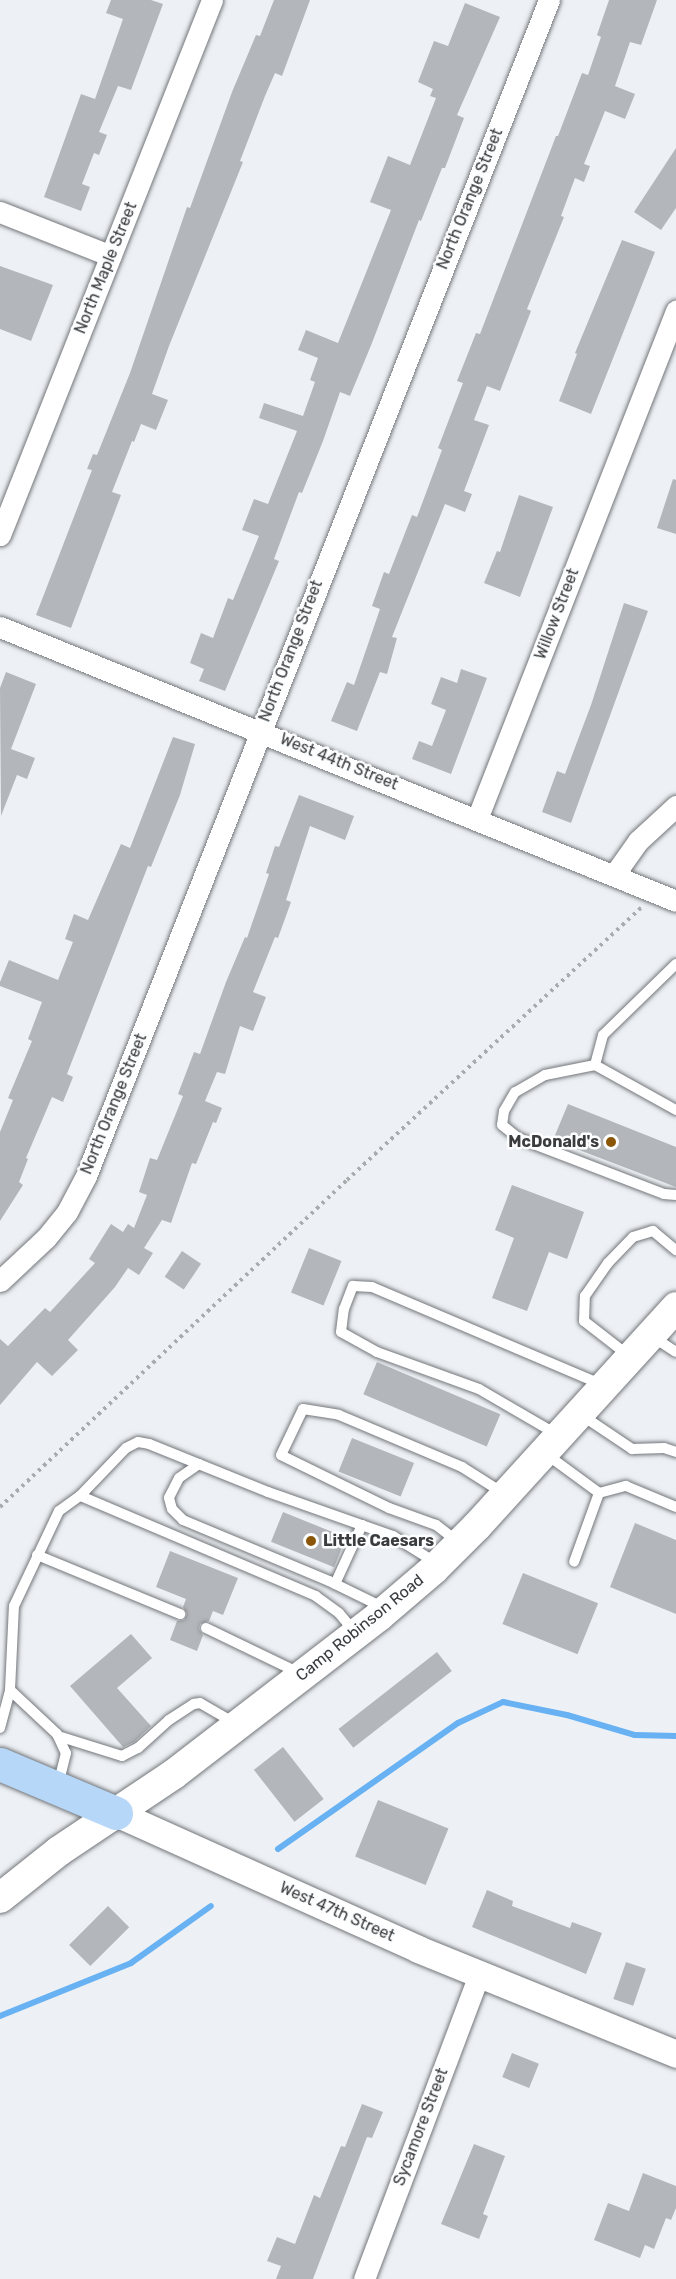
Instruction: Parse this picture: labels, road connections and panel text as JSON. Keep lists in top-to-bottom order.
{
  "streets": {
    "main road": ["Camp Robinson Road", "West 47th Street"],
    "street": [
      "North Orange Street",
      "North Maple Street",
      "Willow Street",
      "West 44th Street",
      "Sycamore Street"
    ]
  },
  "crossings": [
    ["North Orange Street", "West 44th Street"],
    ["Willow Street", "West 44th Street"],
    ["Camp Robinson Road", "West 47th Street"],
    ["West 47th Street", "Sycamore Street"]
  ],
  "places": ["McDonald's", "Little Caesars"]
}
